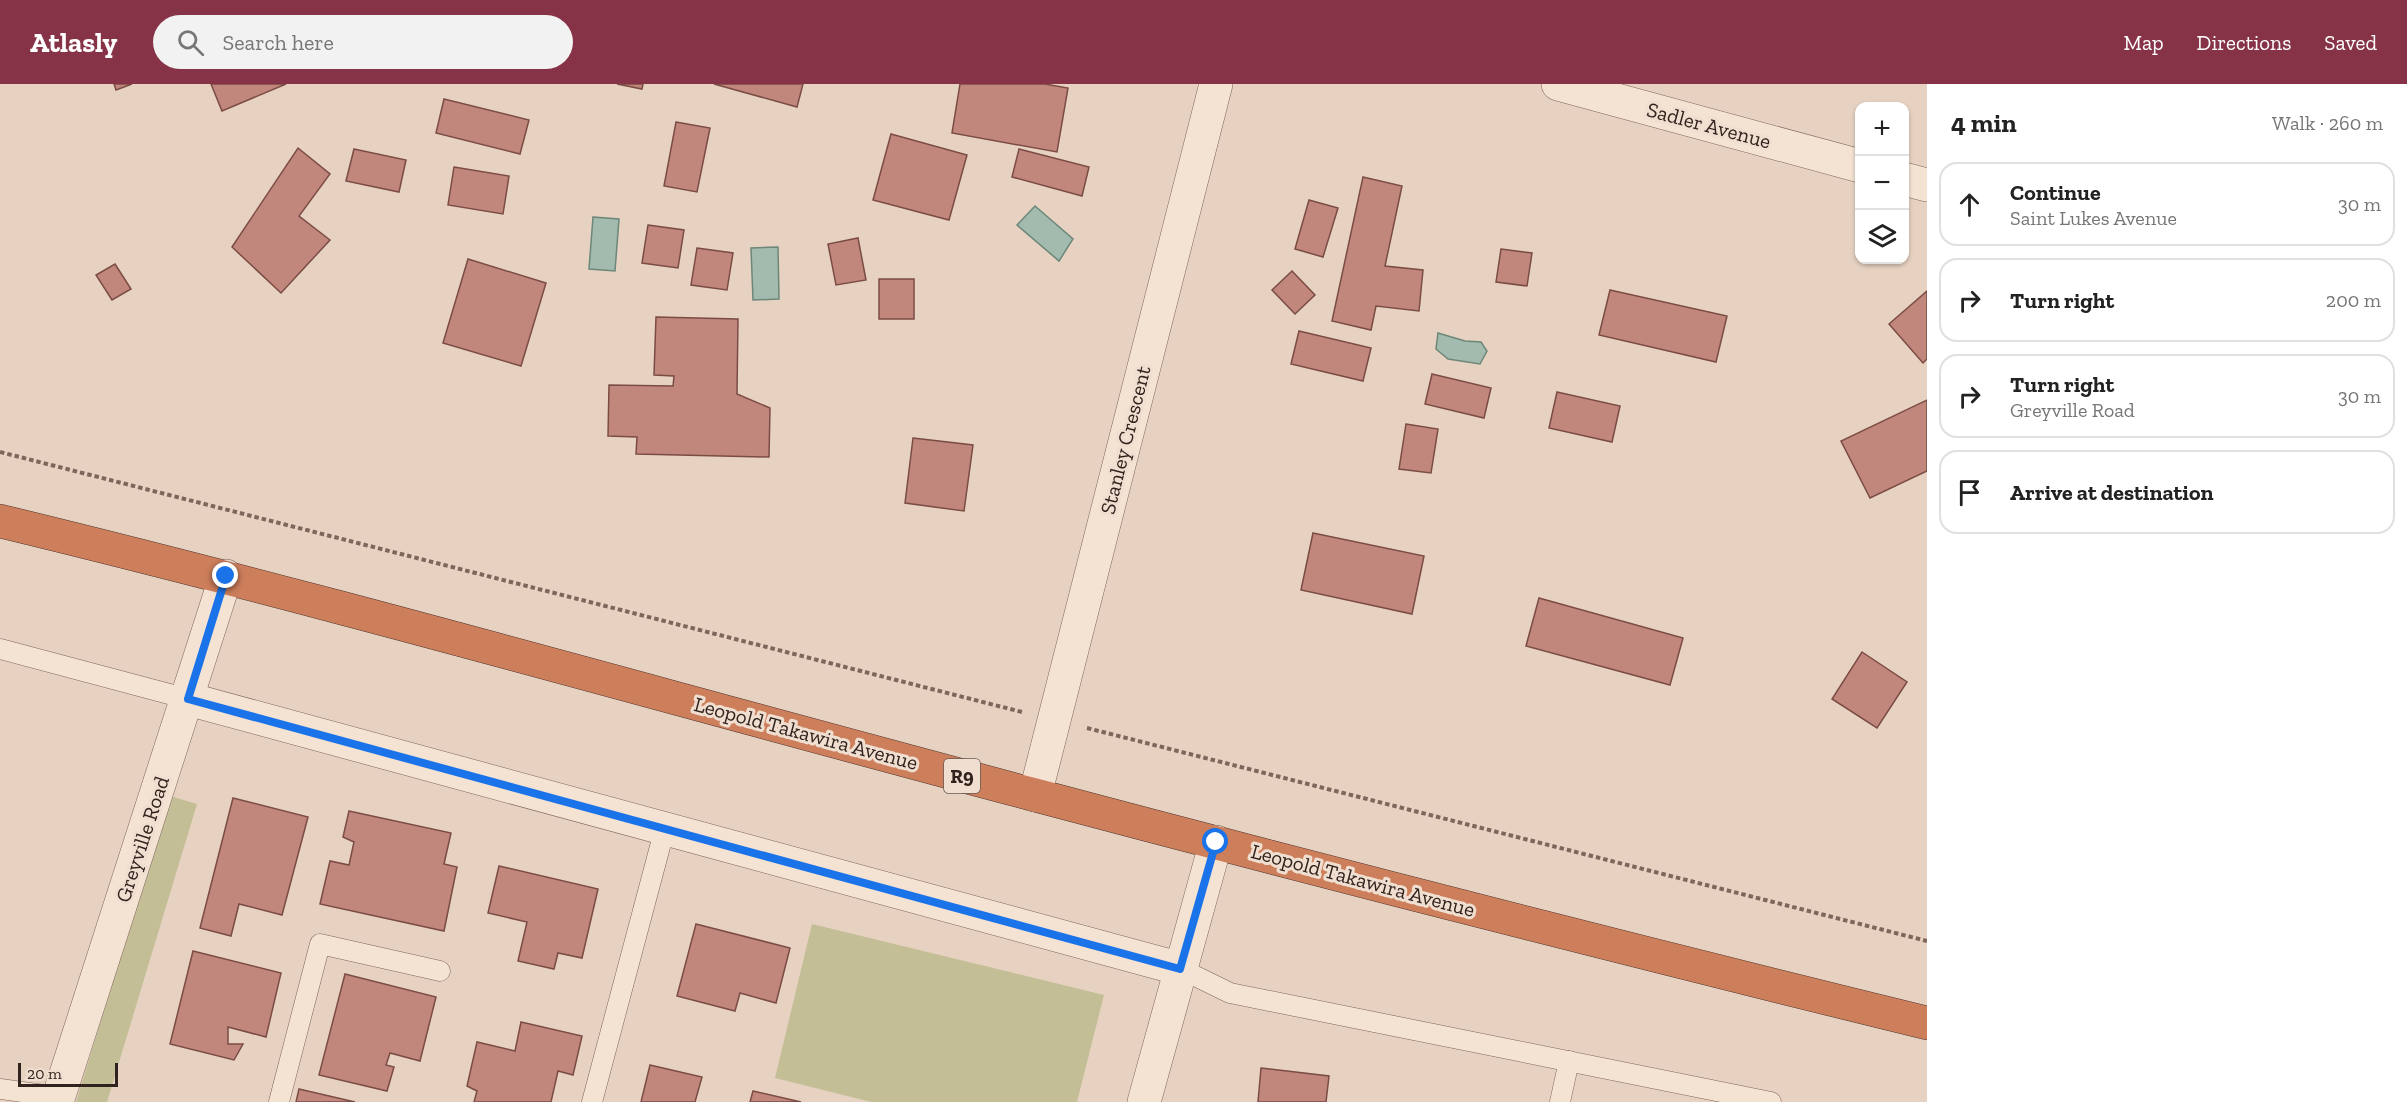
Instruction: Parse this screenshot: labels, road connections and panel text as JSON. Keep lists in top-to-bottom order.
{
  "streets": {
    "highway": ["Leopold Takawira Avenue", "R9"],
    "street": ["Sadler Avenue", "Stanley Crescent", "Greyville Road"]
  },
  "crossings": [
    ["Stanley Crescent", "Leopold Takawira Avenue"],
    ["Leopold Takawira Avenue", "Greyville Road"]
  ],
  "scale_bar": "20 m",
  "page": {
    "header": "Atlasly",
    "search": "Search here",
    "nav": ["Map", "Directions", "Saved"],
    "heading": ["4 min", "Walk · 260 m"],
    "map_buttons": ["+", "−"],
    "list": [
      ["Continue", "Saint Lukes Avenue", "30 m"],
      ["Turn right", "200 m"],
      ["Turn right", "Greyville Road", "30 m"],
      "Arrive at destination"
    ],
    "scale": "20 m"
  }
}
